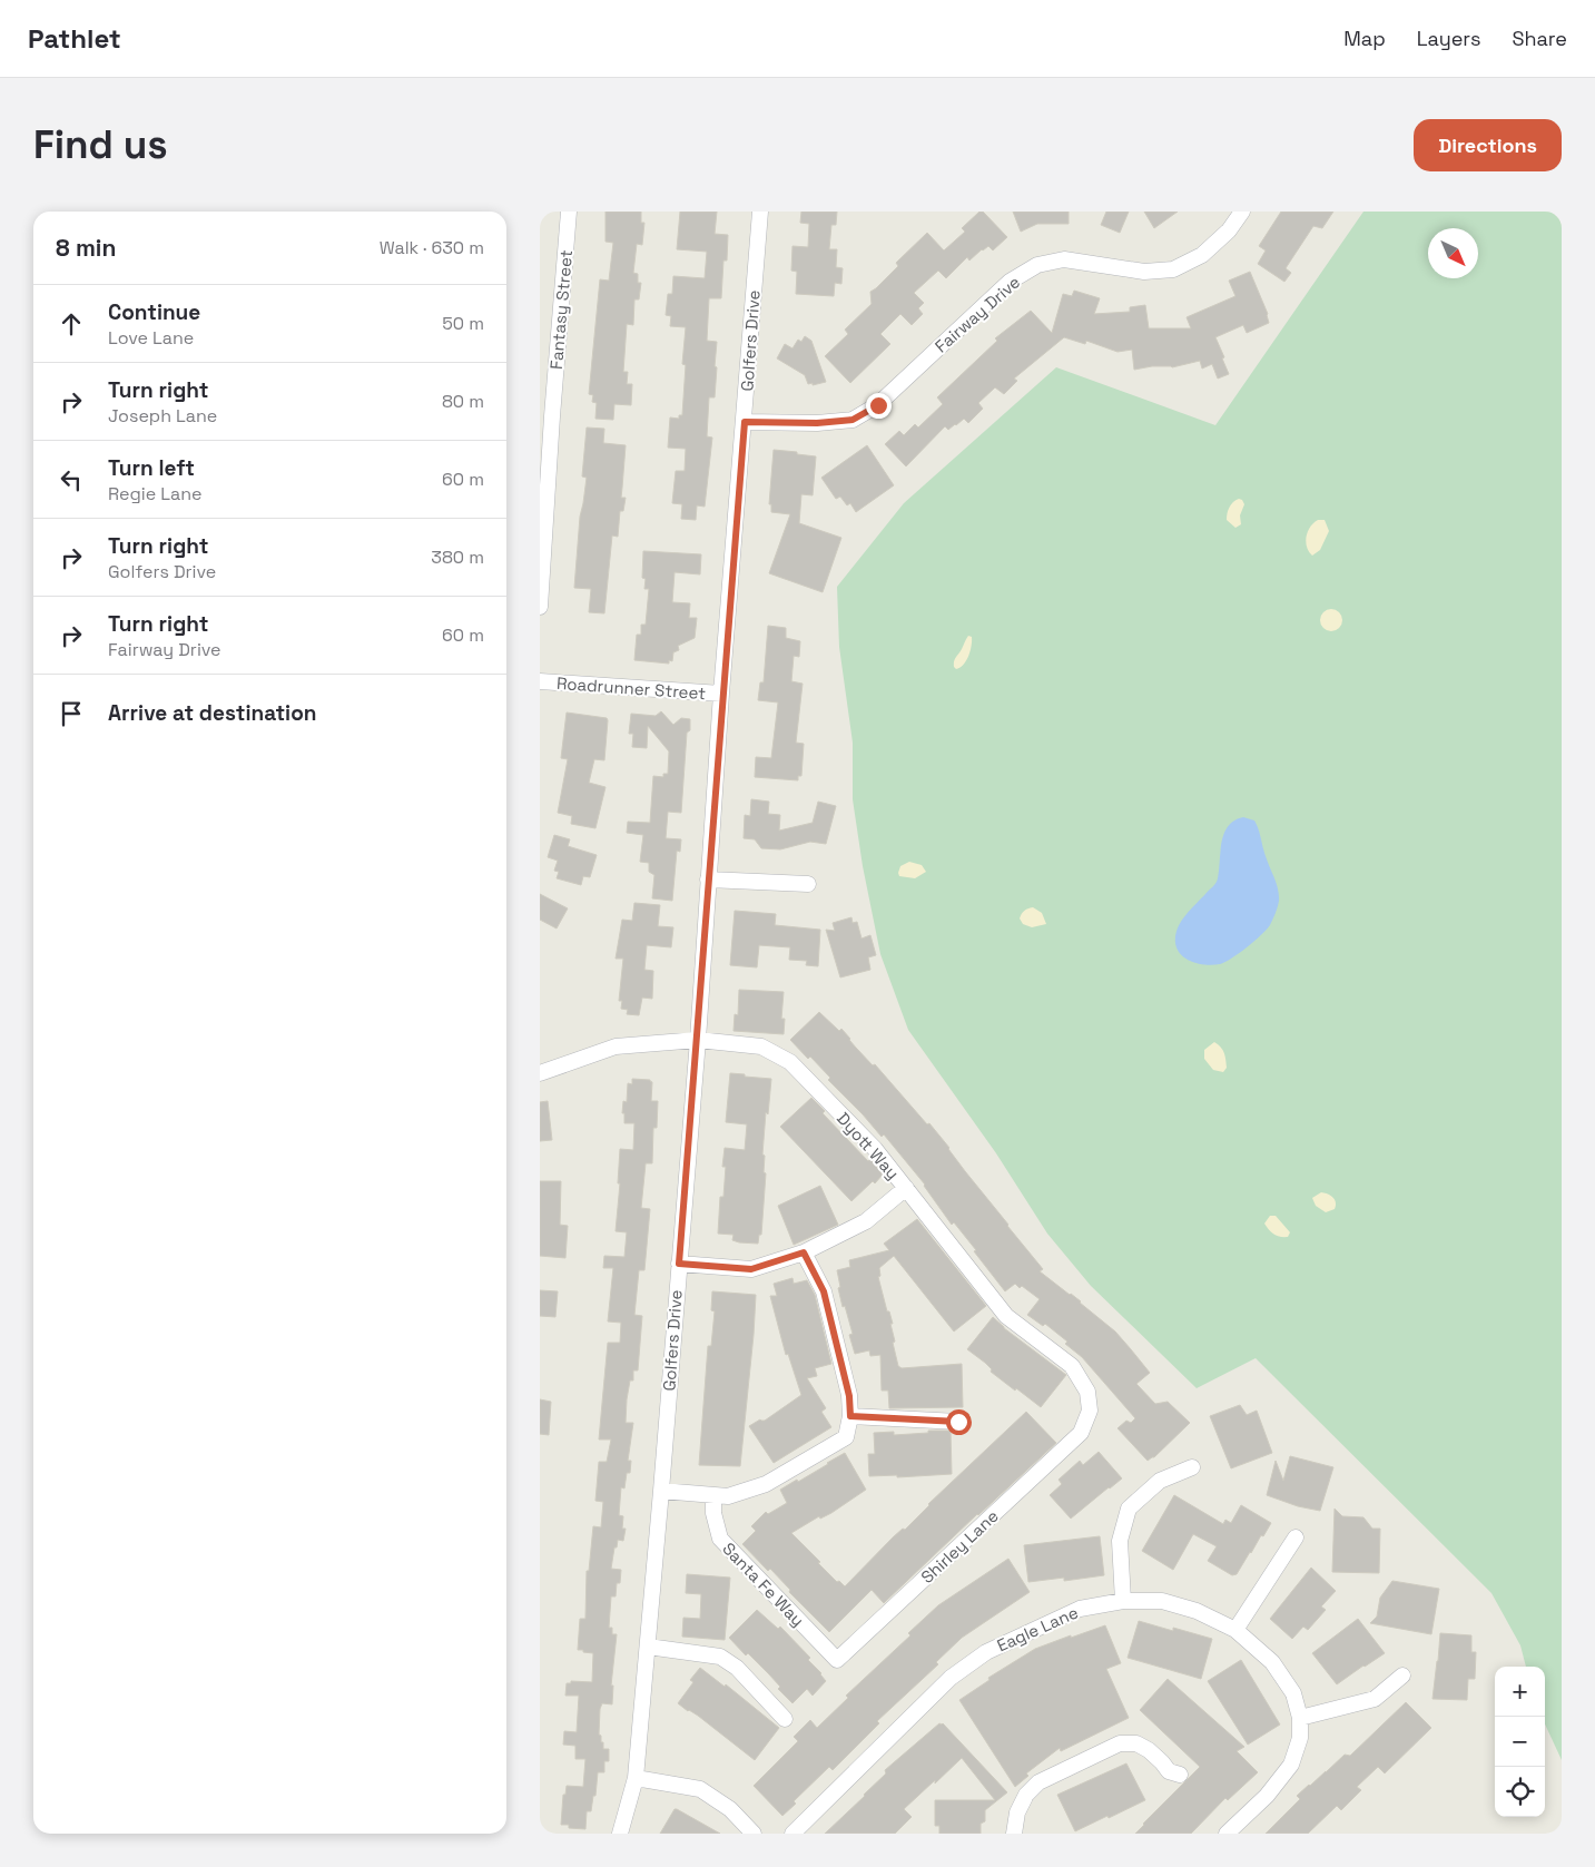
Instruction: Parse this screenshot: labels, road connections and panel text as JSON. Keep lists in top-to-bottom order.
{
  "streets": {
    "street": [
      "Fantasy Street",
      "Fairway Drive",
      "Golfers Drive",
      "Roadrunner Street",
      "Dyott Way",
      "Shirley Lane",
      "Santa Fe Way",
      "Eagle Lane"
    ]
  },
  "crossings": [
    ["Fairway Drive", "Golfers Drive"],
    ["Golfers Drive", "Roadrunner Street"],
    ["Golfers Drive", "Dyott Way"],
    ["Dyott Way", "Shirley Lane"],
    ["Shirley Lane", "Santa Fe Way"]
  ],
  "north": "bottom right",
  "page": {
    "header": "Pathlet",
    "nav": ["Map", "Layers", "Share"],
    "buttons": "Directions",
    "title": "Find us",
    "heading": ["8 min", "Walk · 630 m"],
    "list": [
      ["Continue", "Love Lane", "50 m"],
      ["Turn right", "Joseph Lane", "80 m"],
      ["Turn left", "Regie Lane", "60 m"],
      ["Turn right", "Golfers Drive", "380 m"],
      ["Turn right", "Fairway Drive", "60 m"],
      "Arrive at destination"
    ],
    "map_buttons": ["+", "−"]
  }
}
